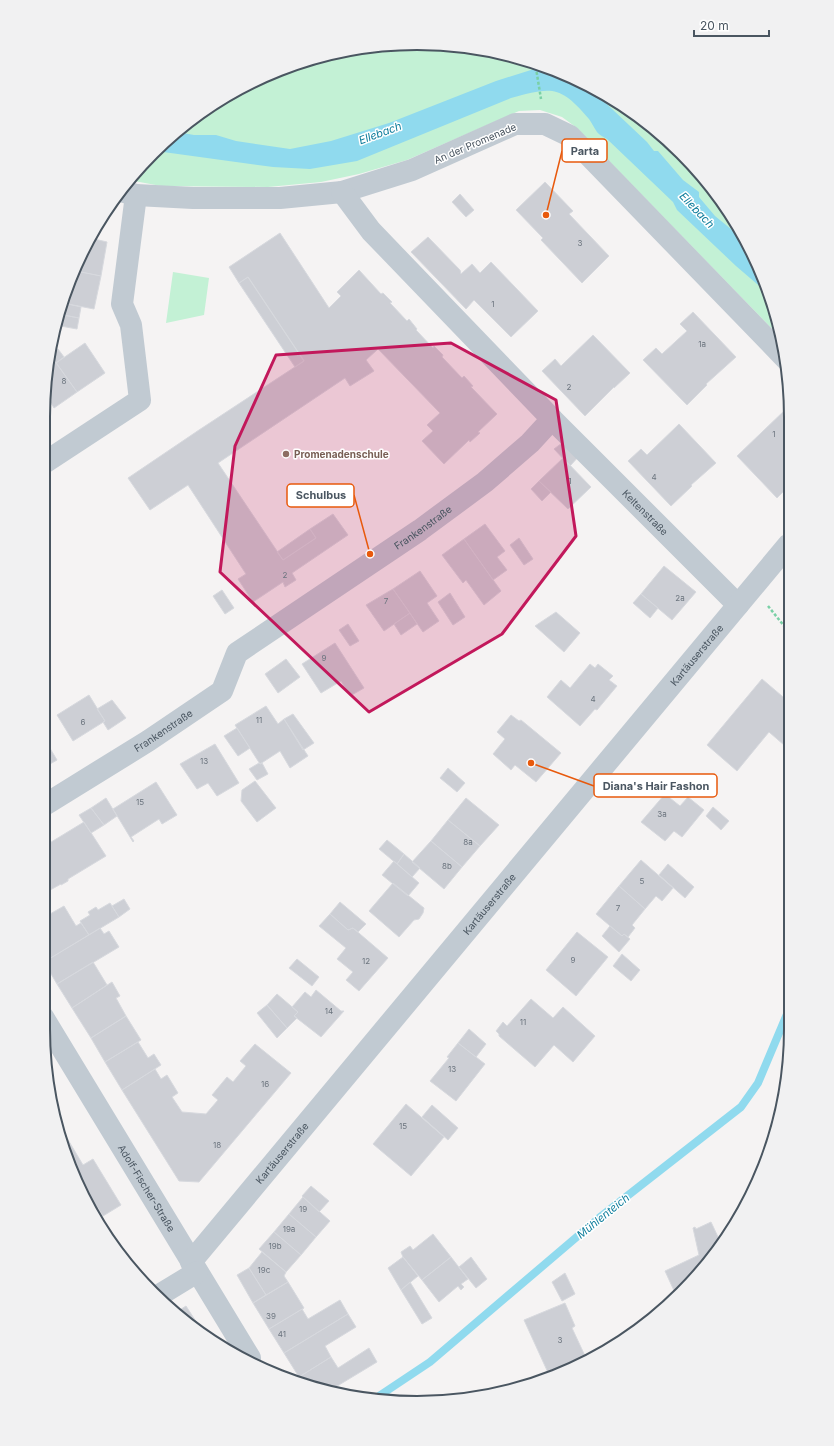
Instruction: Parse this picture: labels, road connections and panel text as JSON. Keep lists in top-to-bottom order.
{
  "streets": {
    "street": [
      "An der Promenade",
      "Keltenstraße",
      "Frankenstraße",
      "Kartäuserstraße",
      "Adolf-Fischer-Straße"
    ]
  },
  "crossings": [
    ["Keltenstraße", "Frankenstraße"],
    ["Keltenstraße", "Kartäuserstraße"],
    ["Kartäuserstraße", "Adolf-Fischer-Straße"]
  ],
  "water": ["Ellebach", "Mühlenteich"],
  "places": [
    "Parta",
    "Promenadenschule",
    "Schulbus",
    "Diana's Hair Fashon"
  ],
  "house_numbers": [
    "3",
    "1",
    "1a",
    "8",
    "2",
    "1",
    "4",
    "1",
    "2",
    "2a",
    "7",
    "9",
    "4",
    "11",
    "6",
    "13",
    "15",
    "3a",
    "8a",
    "8b",
    "5",
    "7",
    "9",
    "12",
    "14",
    "11",
    "13",
    "16",
    "15",
    "18",
    "19",
    "19a",
    "19b",
    "19c",
    "39",
    "41",
    "3"
  ],
  "scale_bar": "20 m"
}
